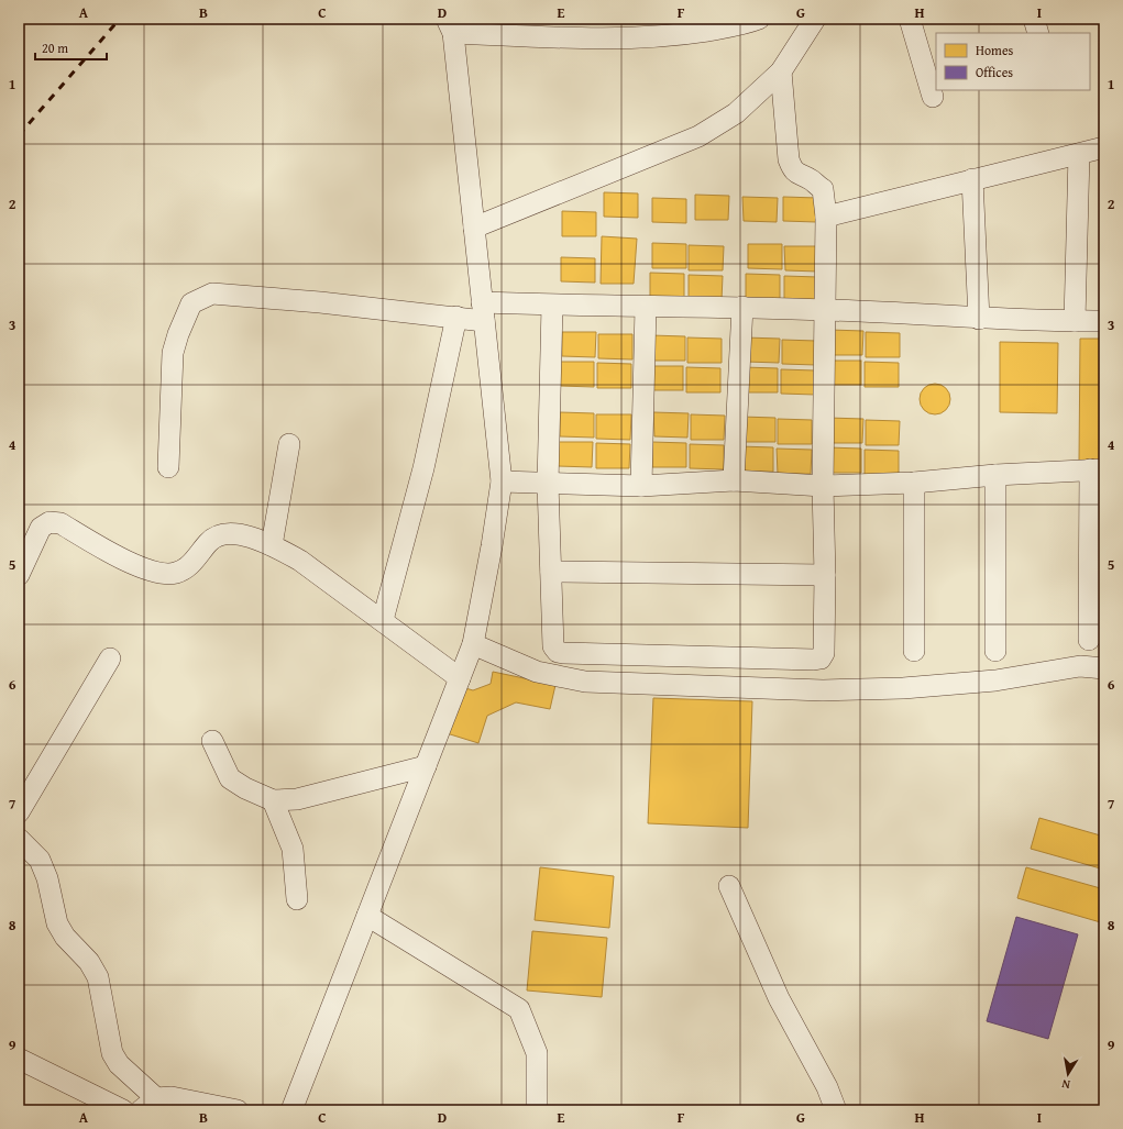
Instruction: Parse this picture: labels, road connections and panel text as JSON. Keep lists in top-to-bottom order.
{
  "legend": ["Homes", "Offices"],
  "scale_bar": "20 m",
  "north": "bottom",
  "grid": {
    "columns": [
      "A",
      "B",
      "C",
      "D",
      "E",
      "F",
      "G",
      "H",
      "I"
    ],
    "rows": [
      "1",
      "2",
      "3",
      "4",
      "5",
      "6",
      "7",
      "8",
      "9"
    ]
  }
}
